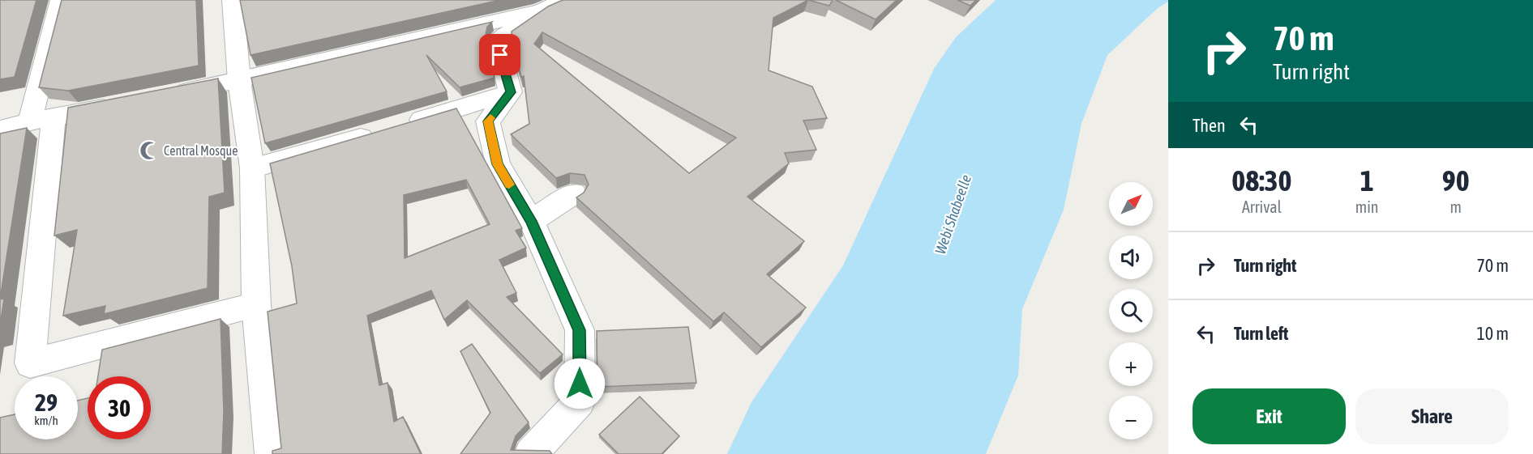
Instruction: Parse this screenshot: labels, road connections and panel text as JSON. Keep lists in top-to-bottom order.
{
  "water": ["Webi Shabeelle"],
  "places": {
    "mosque": ["Central Mosque"]
  },
  "north": "top right",
  "page": {
    "turn": ["70 m", "Turn right"],
    "then": "Then",
    "eta": [
      "08:30",
      "Arrival",
      "1",
      "min",
      "90",
      "m"
    ],
    "map_buttons": ["+", "−"],
    "list": [
      {
        "name": "Turn right",
        "value": "70 m"
      },
      {
        "name": "Turn left",
        "value": "10 m"
      }
    ],
    "speed": "29 km/h",
    "limit": "30",
    "buttons": ["Exit", "Share"]
  }
}
